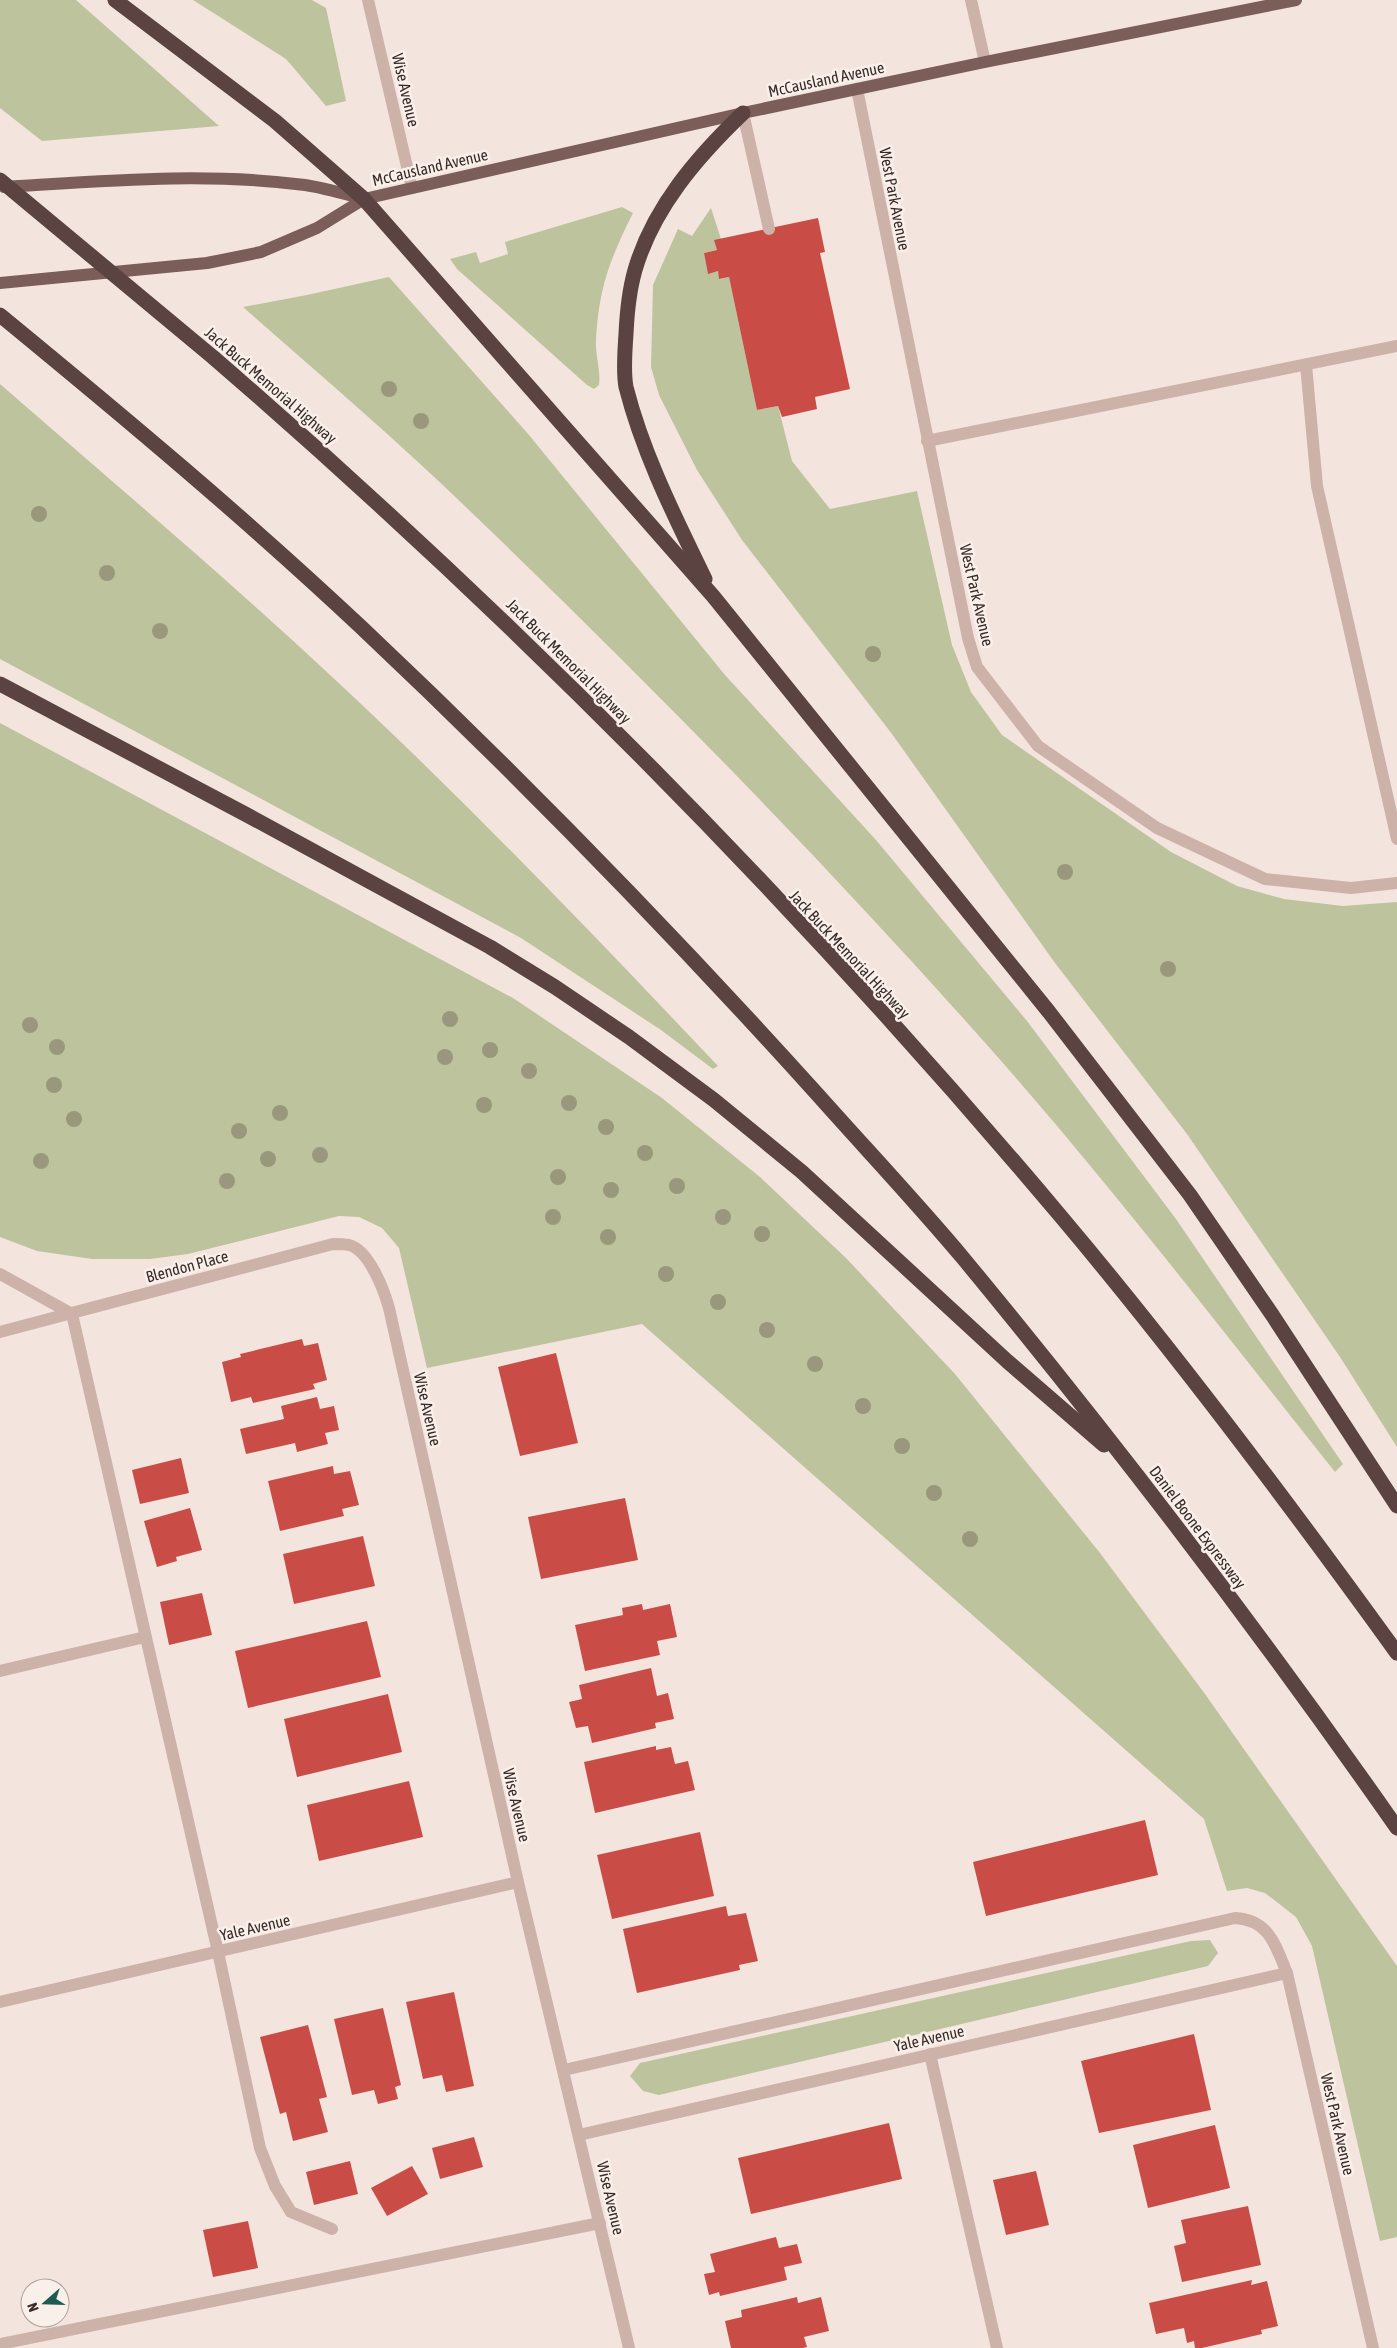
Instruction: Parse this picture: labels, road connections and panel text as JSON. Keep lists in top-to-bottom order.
{
  "streets": {
    "highway": ["Jack Buck Memorial Highway", "Daniel Boone Expressway"],
    "main road": ["McCausland Avenue"],
    "street": [
      "Wise Avenue",
      "West Park Avenue",
      "Blendon Place",
      "Yale Avenue"
    ]
  },
  "crossings": [
    ["McCausland Avenue", "Wise Avenue"],
    ["McCausland Avenue", "West Park Avenue"],
    ["Wise Avenue", "West Park Avenue"],
    ["Wise Avenue", "Blendon Place"],
    ["Wise Avenue", "Yale Avenue"],
    ["West Park Avenue", "Yale Avenue"]
  ],
  "north": "left"
}
